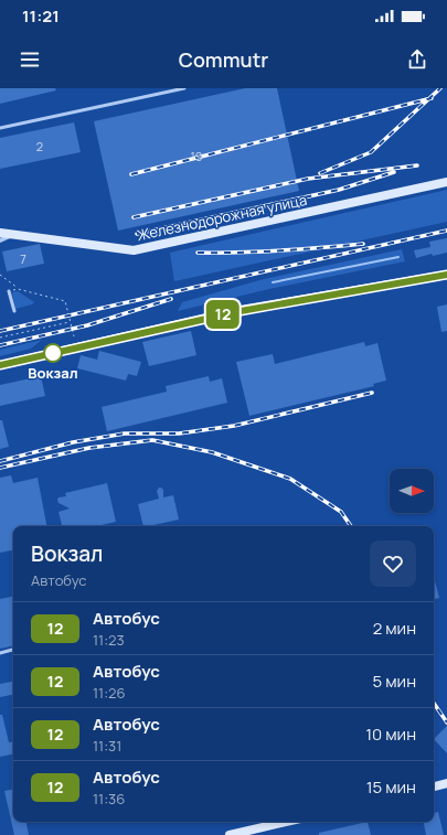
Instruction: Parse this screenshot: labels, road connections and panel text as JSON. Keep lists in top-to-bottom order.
{
  "streets": {
    "street": ["Железнодорожная улица"]
  },
  "places": ["Вокзал"],
  "lines": ["bus line 12"],
  "house_numbers": ["2", "19", "7"],
  "north": "right",
  "page": {
    "status": "11:21",
    "header": "Commutr",
    "on_map": "12",
    "heading": ["Вокзал", "Автобус"],
    "list": [
      {
        "mark": "12",
        "name": "Автобус",
        "note": "11:23",
        "value": "2 мин"
      },
      {
        "mark": "12",
        "name": "Автобус",
        "note": "11:26",
        "value": "5 мин"
      },
      {
        "mark": "12",
        "name": "Автобус",
        "note": "11:31",
        "value": "10 мин"
      },
      {
        "mark": "12",
        "name": "Автобус",
        "note": "11:36",
        "value": "15 мин"
      }
    ]
  }
}
